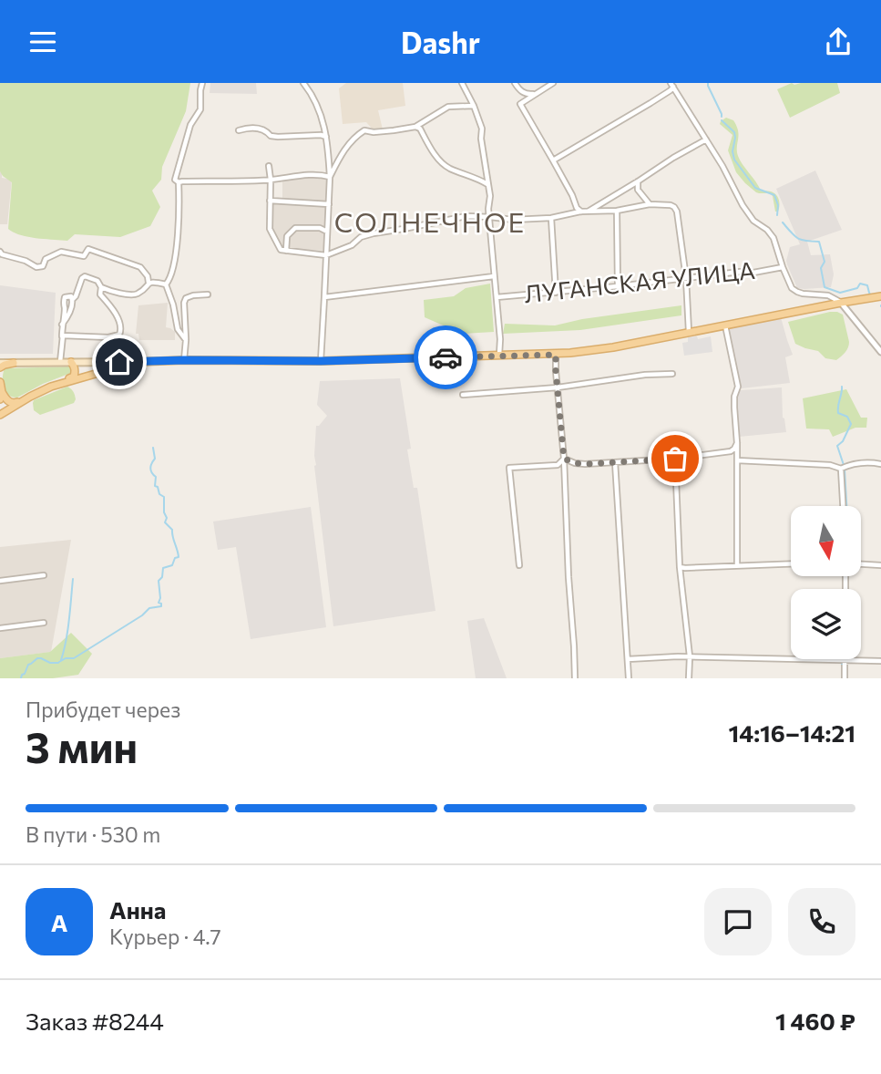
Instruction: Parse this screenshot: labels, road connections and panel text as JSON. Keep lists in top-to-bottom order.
{
  "streets": {
    "street": ["ЛУГАНСКАЯ УЛИЦА"]
  },
  "districts": ["СОЛНЕЧНОЕ"],
  "north": "bottom",
  "page": {
    "header": "Dashr",
    "heading": ["3 мин", "Прибудет через", "14:16–14:21"],
    "panel": [
      "Анна",
      "Курьер · 4.7",
      "Заказ #8244",
      "1 460 ₽"
    ],
    "bar": "В пути · 530 m",
    "round": "А"
  }
}
